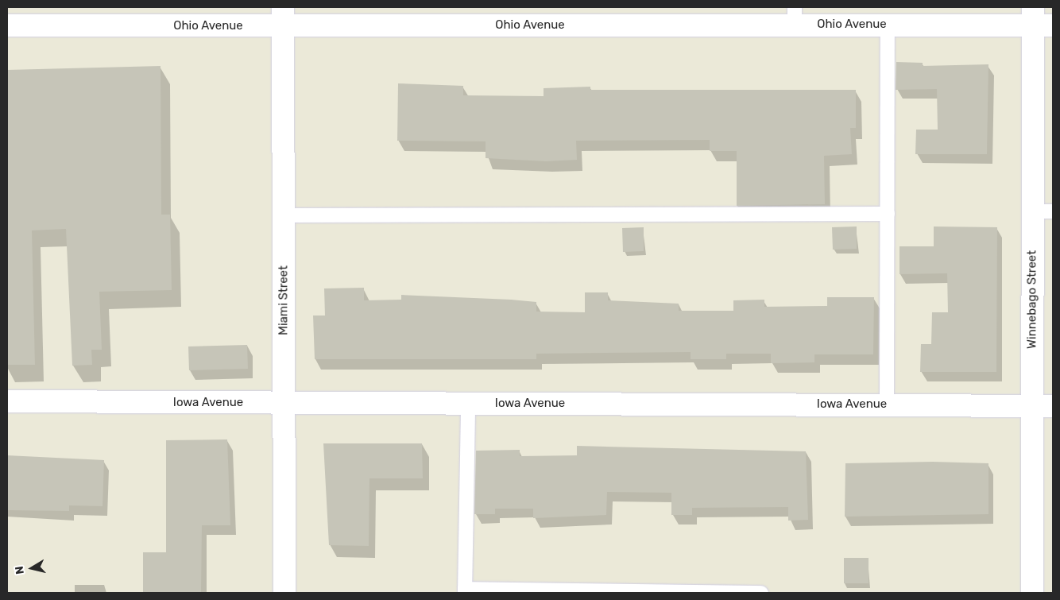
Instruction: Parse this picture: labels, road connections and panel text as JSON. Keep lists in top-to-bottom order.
{
  "streets": {
    "street": [
      "Ohio Avenue",
      "Winnebago Street",
      "Miami Street",
      "Iowa Avenue"
    ]
  },
  "crossings": [
    ["Ohio Avenue", "Winnebago Street"],
    ["Ohio Avenue", "Miami Street"],
    ["Winnebago Street", "Iowa Avenue"],
    ["Miami Street", "Iowa Avenue"]
  ],
  "north": "left"
}
